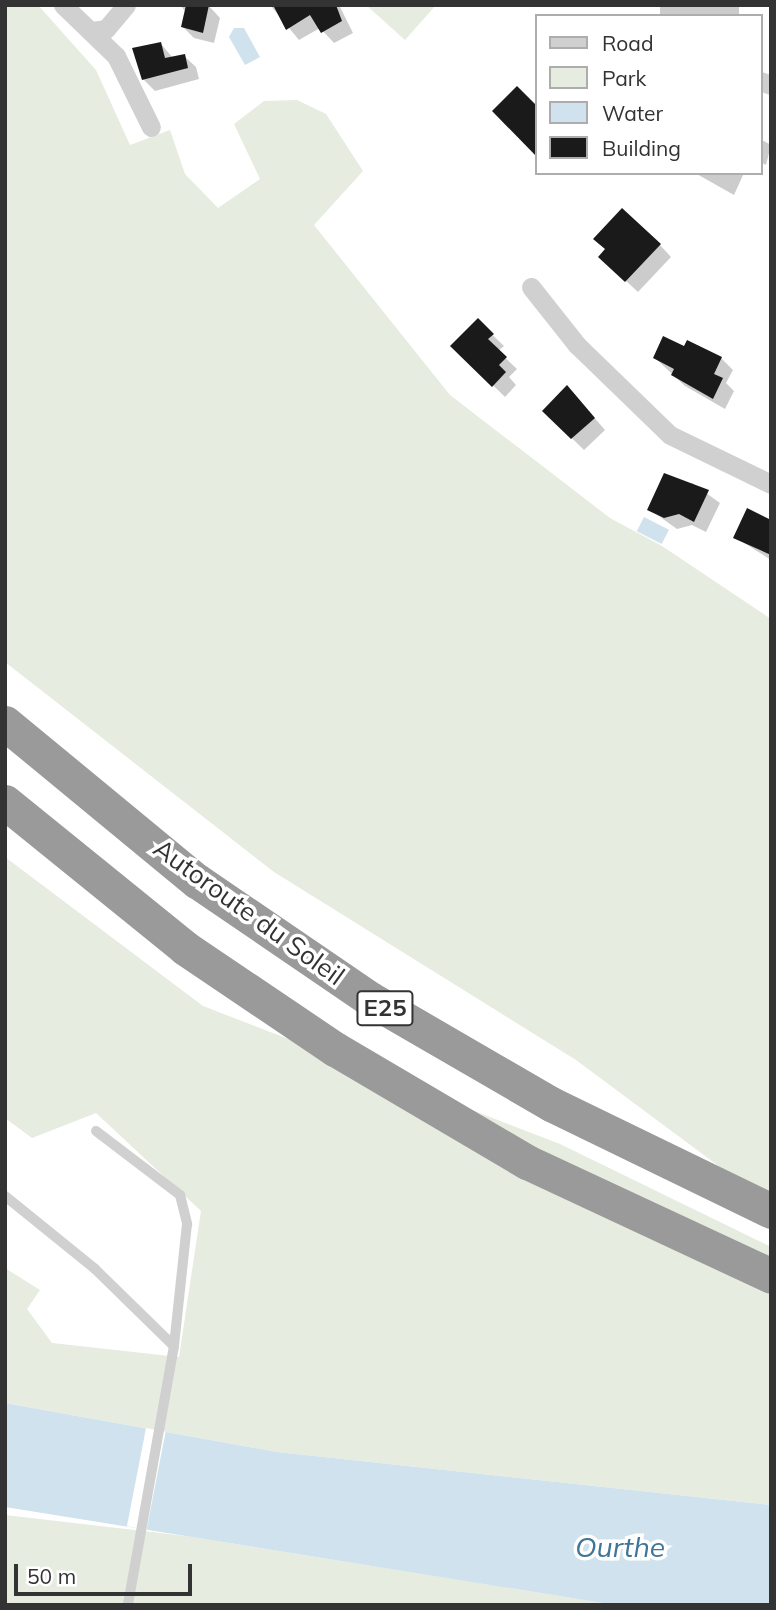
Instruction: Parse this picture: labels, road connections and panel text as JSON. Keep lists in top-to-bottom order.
{
  "streets": {
    "highway": ["Autoroute du Soleil", "E25"]
  },
  "water": ["Ourthe"],
  "legend": [
    "Road",
    "Park",
    "Water",
    "Building"
  ],
  "scale_bar": "50 m"
}
